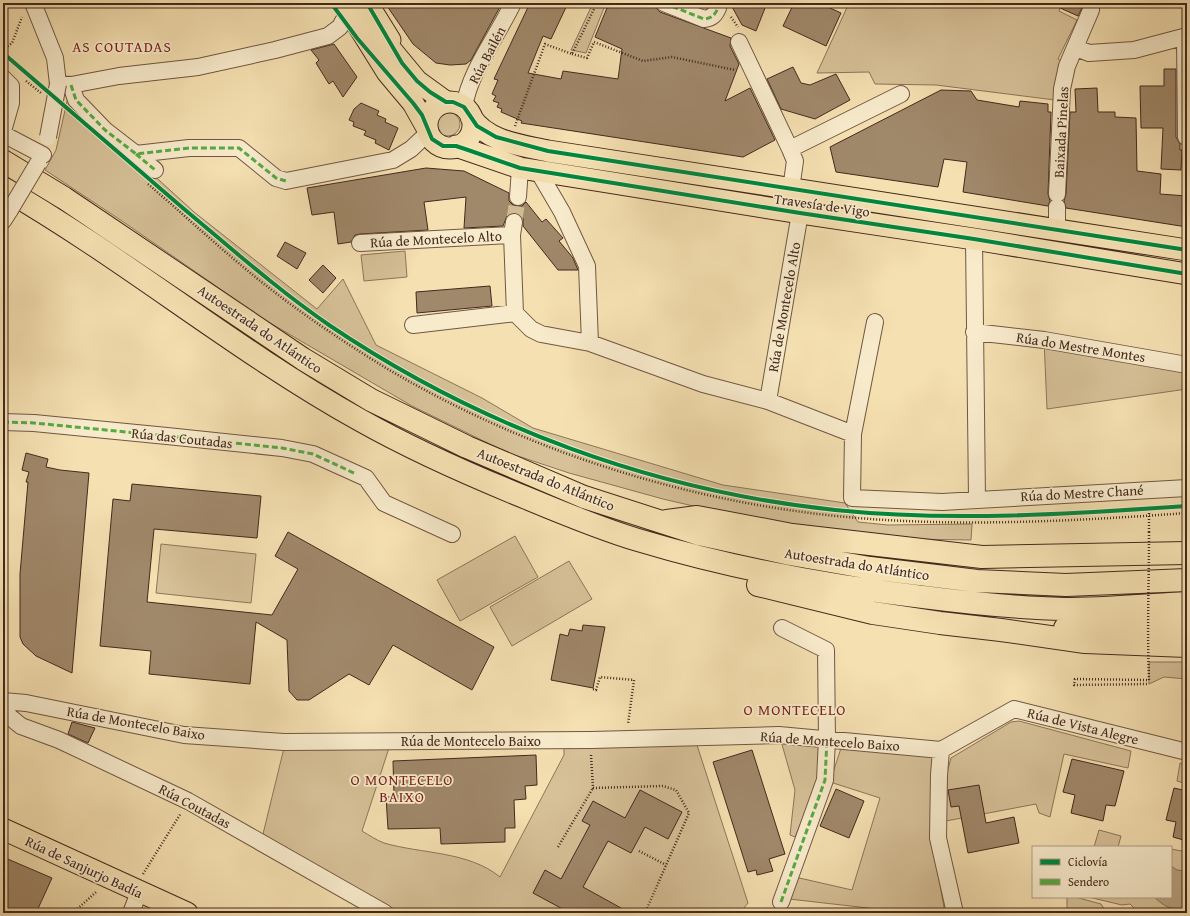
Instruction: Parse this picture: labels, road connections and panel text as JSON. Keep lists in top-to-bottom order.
{
  "streets": {
    "highway": ["Autoestrada do Atlántico"],
    "main road": ["Travesía de Vigo", "Rúa de Sanjurjo Badía"],
    "street": [
      "Rúa Bailén",
      "Baixada Pinelas",
      "Rúa de Montecelo Alto",
      "Rúa do Mestre Montes",
      "Rúa das Coutadas",
      "Rúa do Mestre Chané",
      "Rúa de Montecelo Baixo",
      "Rúa de Vista Alegre",
      "Rúa Coutadas"
    ]
  },
  "crossings": [
    ["Rúa Bailén", "Travesía de Vigo"],
    ["Baixada Pinelas", "Travesía de Vigo"],
    ["Travesía de Vigo", "Rúa de Montecelo Alto"],
    ["Rúa de Montecelo Baixo", "Rúa de Vista Alegre"]
  ],
  "districts": ["AS COUTADAS", "O MONTECELO", "O MONTECELO BAIXO"],
  "legend": ["Ciclovía", "Sendero"]
}
